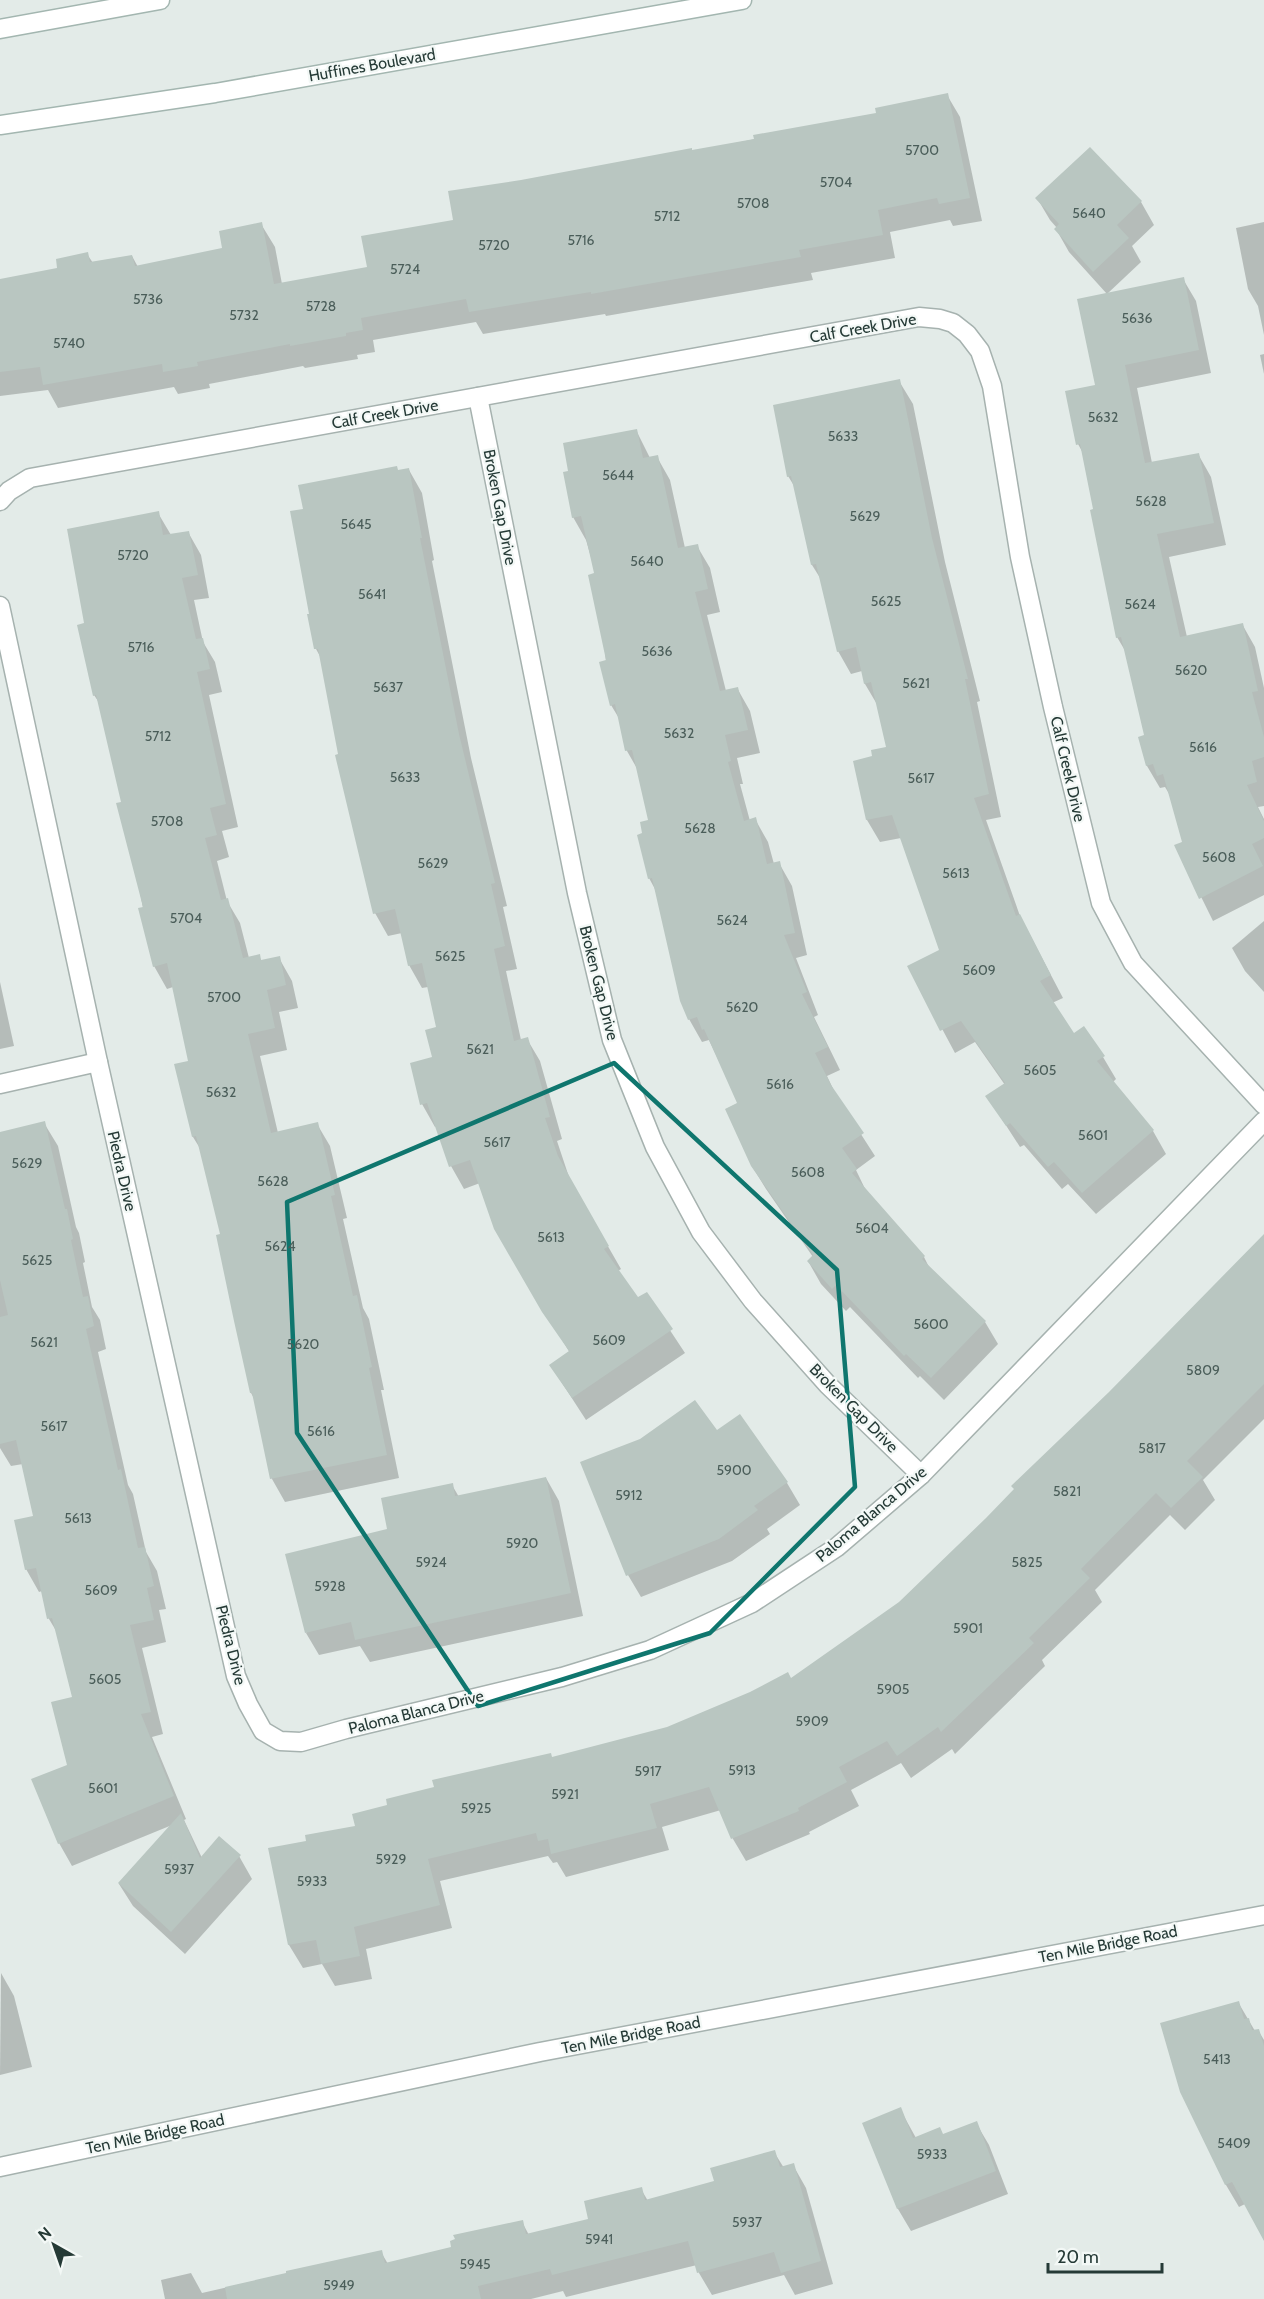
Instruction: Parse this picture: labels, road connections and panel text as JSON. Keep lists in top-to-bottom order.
{
  "streets": {
    "street": [
      "Huffines Boulevard",
      "Calf Creek Drive",
      "Broken Gap Drive",
      "Piedra Drive",
      "Paloma Blanca Drive",
      "Ten Mile Bridge Road"
    ]
  },
  "crossings": [
    ["Calf Creek Drive", "Broken Gap Drive"],
    ["Broken Gap Drive", "Paloma Blanca Drive"],
    ["Piedra Drive", "Paloma Blanca Drive"]
  ],
  "house_numbers": [
    "5700",
    "5704",
    "5708",
    "5640",
    "5712",
    "5716",
    "5720",
    "5724",
    "5736",
    "5728",
    "5732",
    "5636",
    "5740",
    "5632",
    "5633",
    "5644",
    "5628",
    "5629",
    "5645",
    "5720",
    "5640",
    "5641",
    "5625",
    "5624",
    "5716",
    "5636",
    "5620",
    "5621",
    "5637",
    "5632",
    "5712",
    "5616",
    "5633",
    "5617",
    "5708",
    "5628",
    "5608",
    "5629",
    "5613",
    "5704",
    "5624",
    "5625",
    "5609",
    "5700",
    "5620",
    "5621",
    "5605",
    "5616",
    "5632",
    "5601",
    "5617",
    "5629",
    "5608",
    "5628",
    "5604",
    "5613",
    "5624",
    "5625",
    "5600",
    "5609",
    "5621",
    "5620",
    "5809",
    "5617",
    "5616",
    "5817",
    "5900",
    "5821",
    "5912",
    "5613",
    "5920",
    "5924",
    "5825",
    "5928",
    "5609",
    "5901",
    "5605",
    "5905",
    "5909",
    "5913",
    "5917",
    "5601",
    "5921",
    "5925",
    "5929",
    "5937",
    "5933",
    "5413",
    "5409",
    "5933",
    "5937",
    "5941",
    "5945",
    "5949"
  ],
  "scale_bar": "20 m",
  "north": "top left"
}
